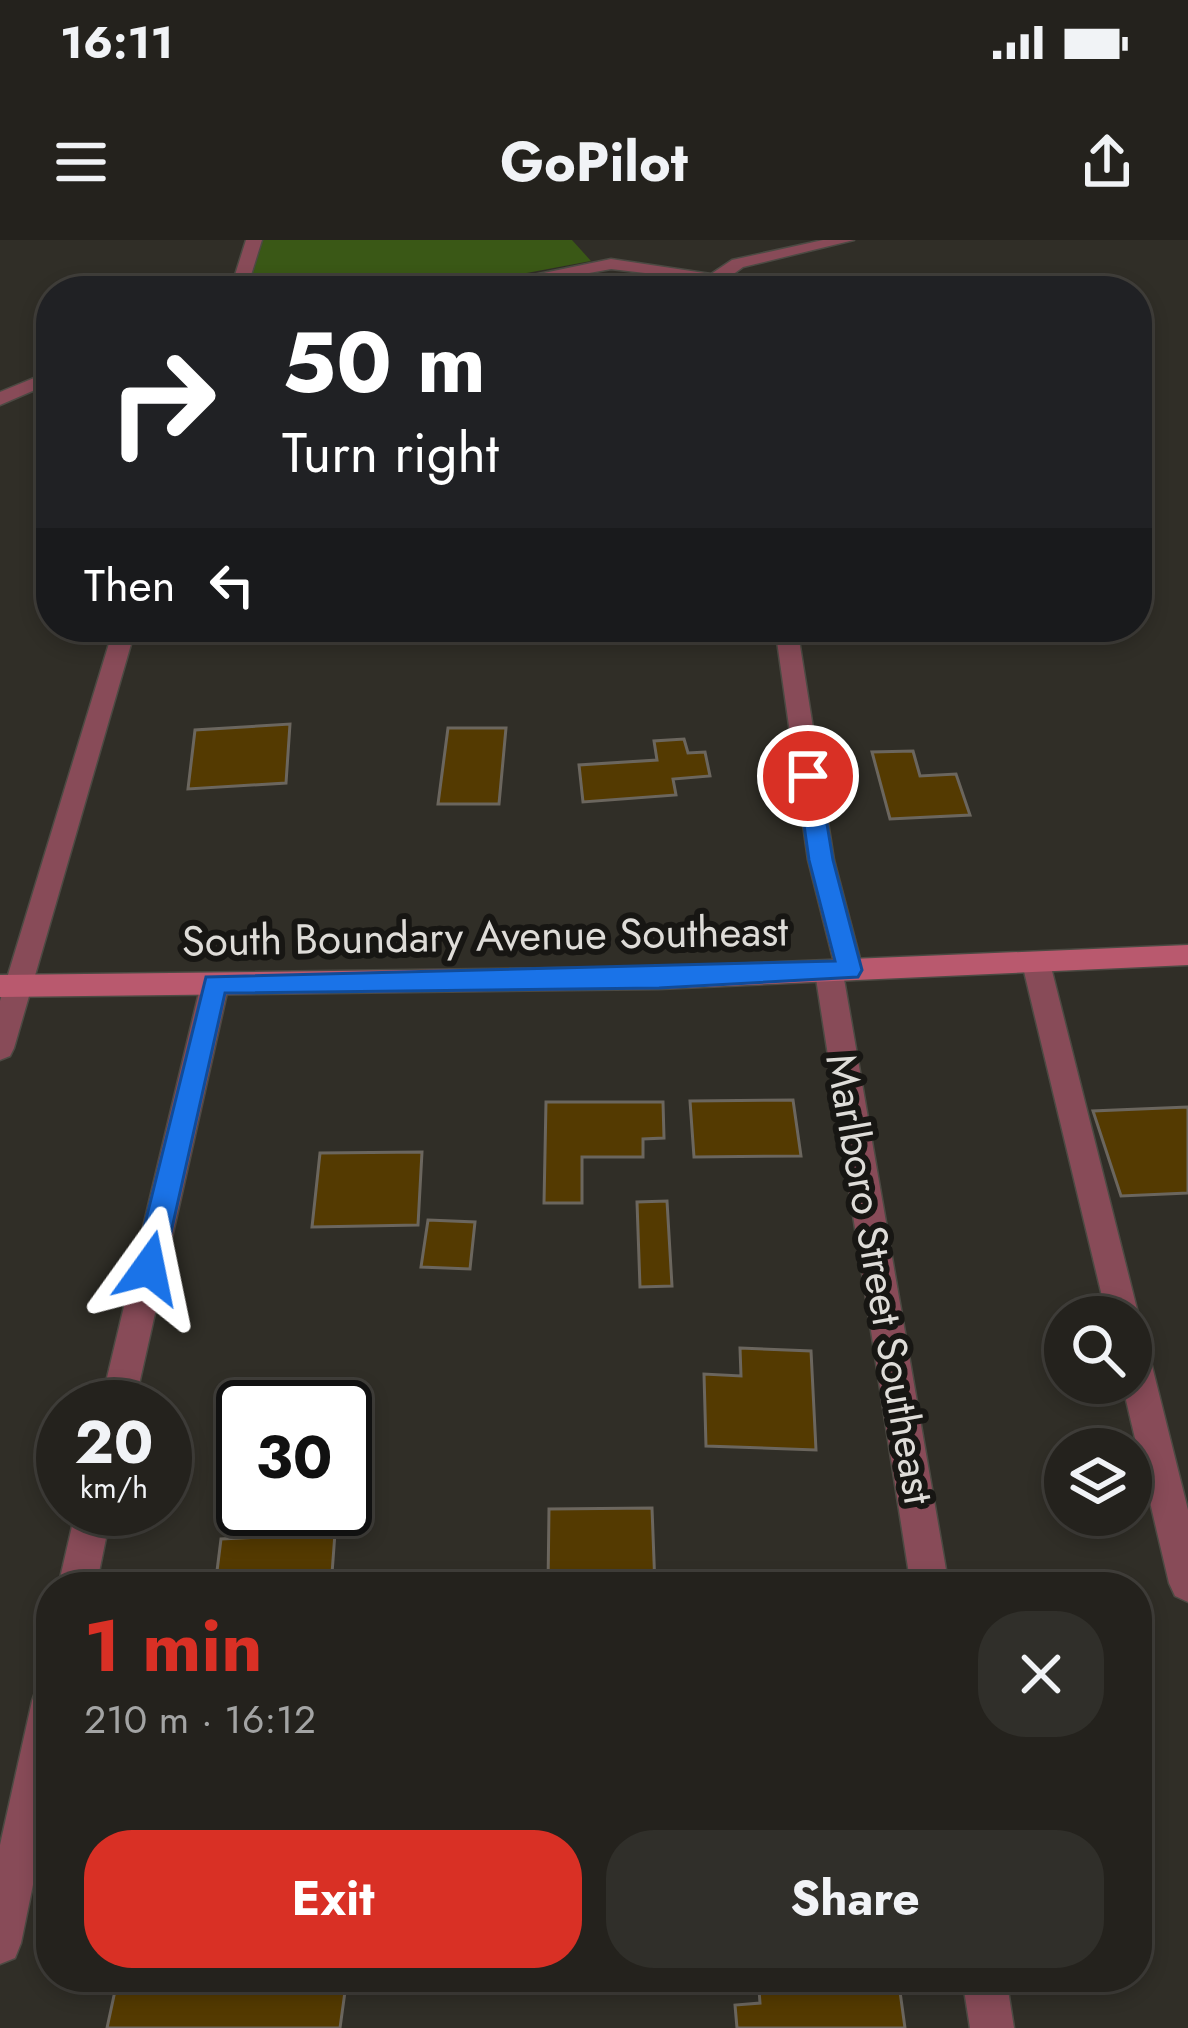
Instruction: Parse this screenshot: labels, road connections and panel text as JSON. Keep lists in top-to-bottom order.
{
  "streets": {
    "street": ["South Boundary Avenue Southeast", "Marlboro Street Southeast"]
  },
  "crossings": [
    ["South Boundary Avenue Southeast", "Marlboro Street Southeast"]
  ],
  "page": {
    "status": "16:11",
    "header": "GoPilot",
    "turn": ["50 m", "Turn right"],
    "then": "Then",
    "speed": "20 km/h",
    "limit": "30",
    "heading": ["1 min", "210 m · 16:12"],
    "buttons": ["Exit", "Share"]
  }
}
